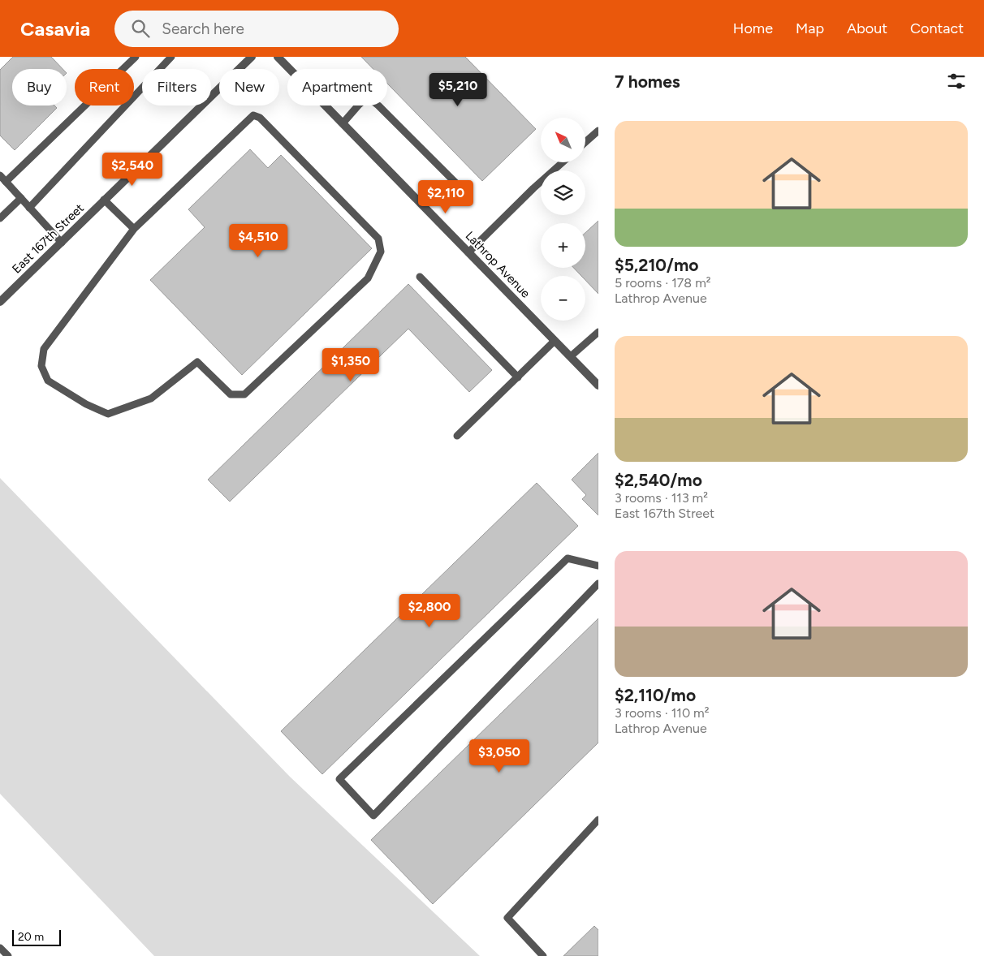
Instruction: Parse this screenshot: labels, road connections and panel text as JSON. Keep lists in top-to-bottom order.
{
  "streets": {
    "street": ["East 167th Street", "Lathrop Avenue"]
  },
  "scale_bar": "20 m",
  "north": "top left",
  "page": {
    "header": "Casavia",
    "search": "Search here",
    "nav": [
      "Home",
      "Map",
      "About",
      "Contact"
    ],
    "heading": "7 homes",
    "chip": [
      "Buy",
      "Rent",
      "Filters",
      "New",
      "Apartment"
    ],
    "price": [
      "$5,210",
      "$2,540",
      "$2,110",
      "$4,510",
      "$1,350",
      "$2,800",
      "$3,050"
    ],
    "list": [
      {
        "name": "$5,210/mo",
        "note": "5 rooms · 178 m² · Lathrop Avenue"
      },
      {
        "name": "$2,540/mo",
        "note": "3 rooms · 113 m² · East 167th Street"
      },
      {
        "name": "$2,110/mo",
        "note": "3 rooms · 110 m² · Lathrop Avenue"
      }
    ],
    "map_buttons": ["+", "−"],
    "scale": "20 m"
  }
}
